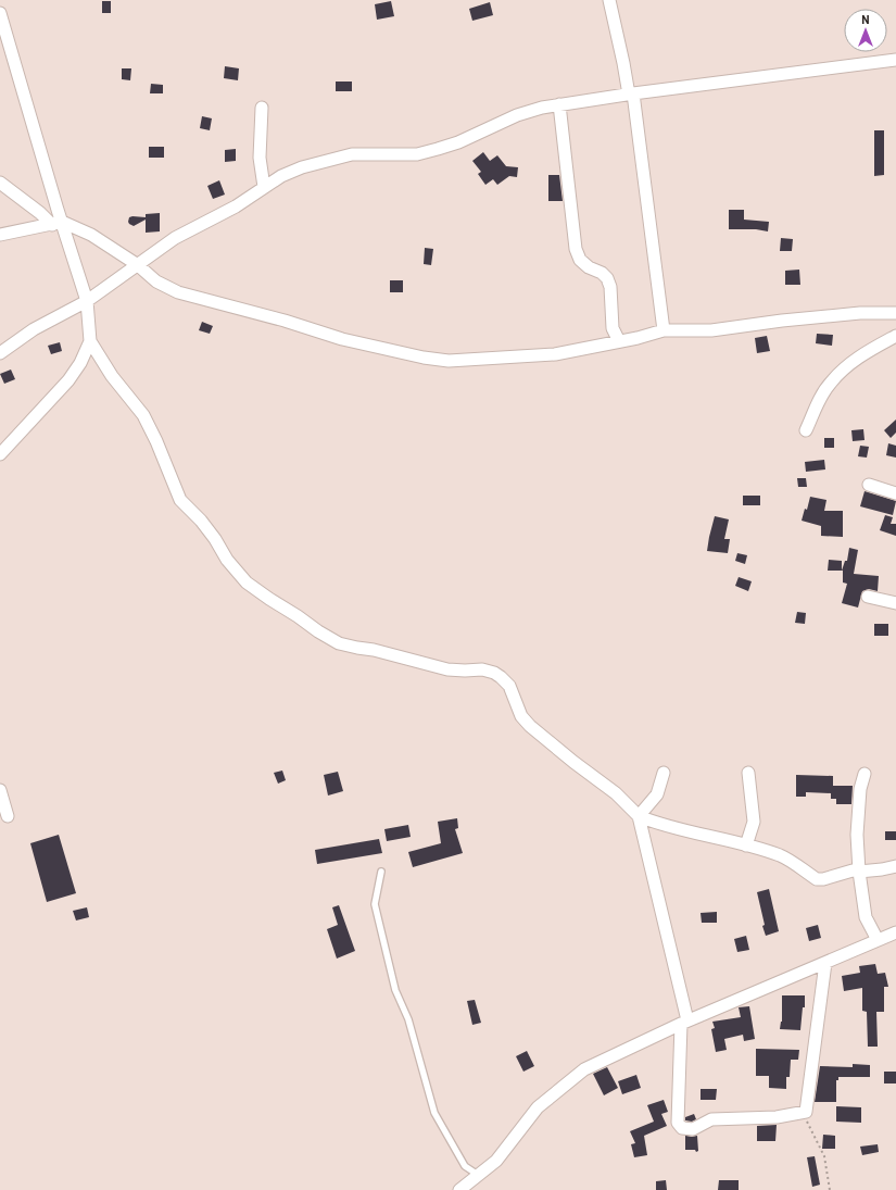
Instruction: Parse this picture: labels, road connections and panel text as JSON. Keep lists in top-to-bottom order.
{
  "north": "top"
}
